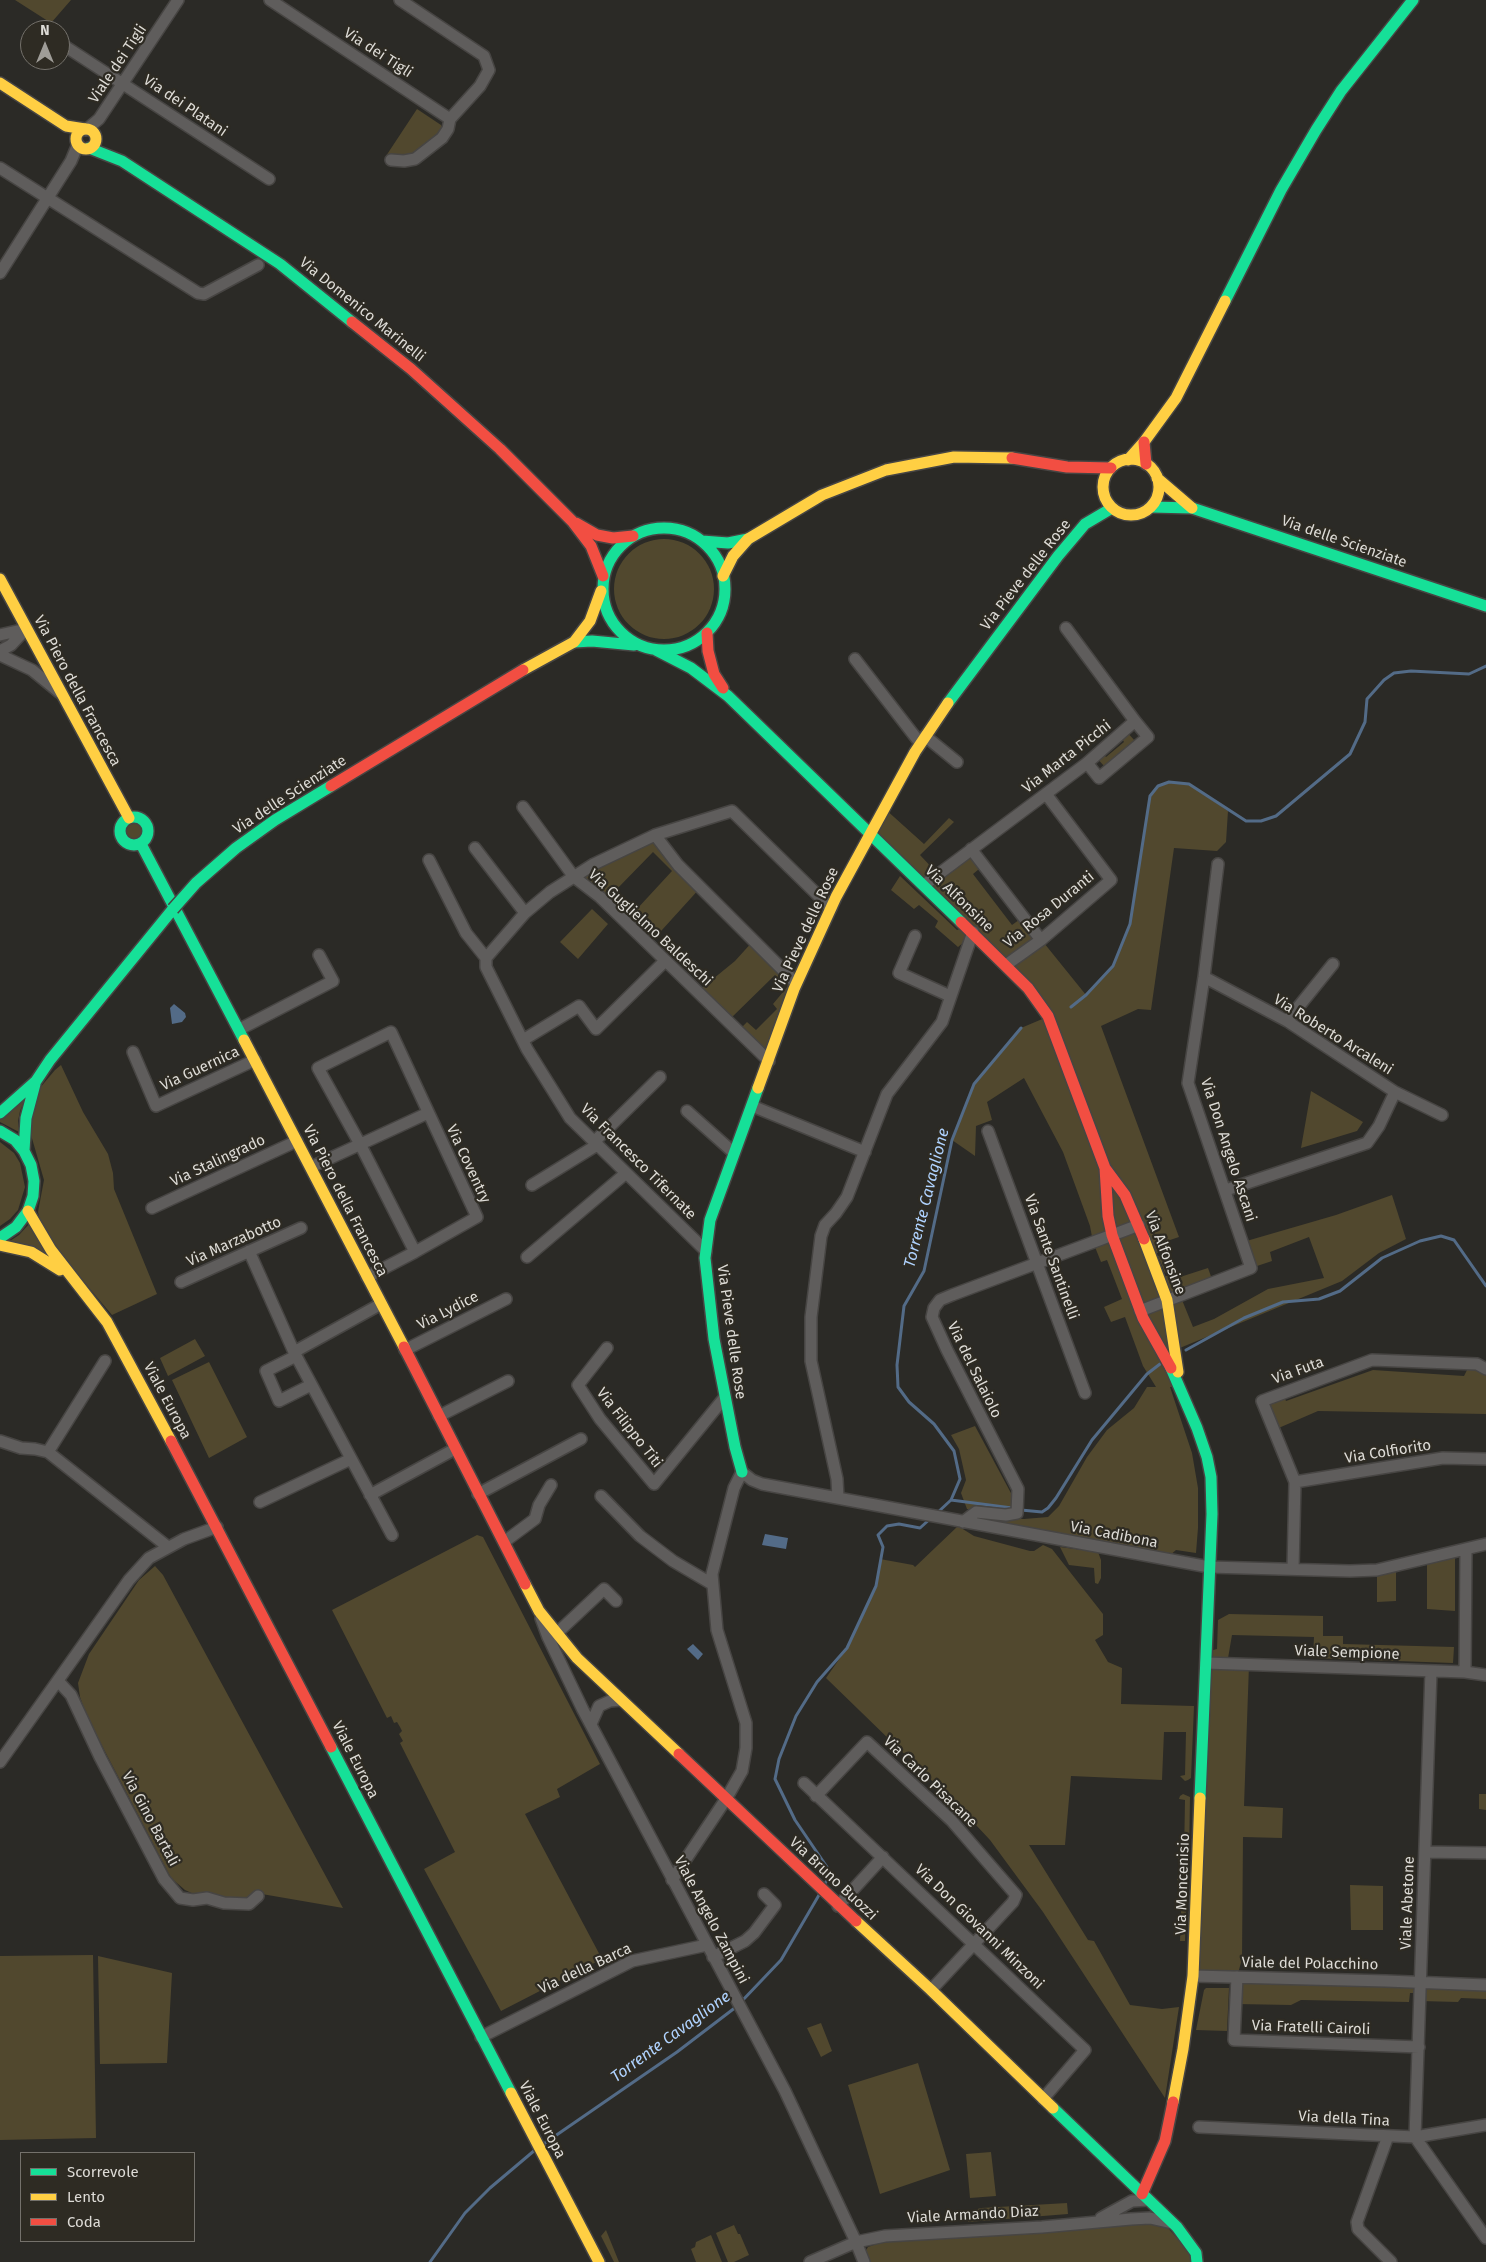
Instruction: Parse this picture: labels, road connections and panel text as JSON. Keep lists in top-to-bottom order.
{
  "streets": {
    "main road": [
      "Via Domenico Marinelli",
      "Via delle Scienziate",
      "Via Pieve delle Rose",
      "Via Piero della Francesca",
      "Via Alfonsine",
      "Viale Europa",
      "Via Bruno Buozzi",
      "Via Moncenisio"
    ],
    "street": [
      "Via dei Tigli",
      "Viale dei Tigli",
      "Via dei Platani",
      "Via Marta Picchi",
      "Via Rosa Duranti",
      "Via Guglielmo Baldeschi",
      "Via Roberto Arcaleni",
      "Via Guernica",
      "Via Don Angelo Ascani",
      "Via Stalingrado",
      "Via Francesco Tifernate",
      "Via Coventry",
      "Via Marzabotto",
      "Via Sante Santinelli",
      "Via Lydice",
      "Via del Salaiolo",
      "Via Futa",
      "Via Filippo Titi",
      "Via Colfiorito",
      "Via Cadibona",
      "Viale Sempione",
      "Via Carlo Pisacane",
      "Via Gino Bartali",
      "Viale Abetone",
      "Viale Angelo Zampini",
      "Via Don Giovanni Minzoni",
      "Viale del Polacchino",
      "Via della Barca",
      "Via Fratelli Cairoli",
      "Via della Tina",
      "Viale Armando Diaz"
    ]
  },
  "crossings": [
    ["Viale dei Tigli", "Via dei Platani"],
    ["Viale dei Tigli", "Via Domenico Marinelli"],
    ["Via delle Scienziate", "Via Pieve delle Rose"],
    ["Via delle Scienziate", "Via Alfonsine"],
    ["Via Pieve delle Rose", "Via Alfonsine"],
    ["Via Pieve delle Rose", "Via Guglielmo Baldeschi"],
    ["Via Pieve delle Rose", "Via Francesco Tifernate"],
    ["Via Pieve delle Rose", "Via Filippo Titi"],
    ["Via Pieve delle Rose", "Via Cadibona"],
    ["Via Piero della Francesca", "Via Guernica"],
    ["Via Piero della Francesca", "Via Stalingrado"],
    ["Via Piero della Francesca", "Via Coventry"],
    ["Via Piero della Francesca", "Via Lydice"],
    ["Via Piero della Francesca", "Via Bruno Buozzi"],
    ["Via Marta Picchi", "Via Alfonsine"],
    ["Via Marta Picchi", "Via Rosa Duranti"],
    ["Via Alfonsine", "Via Rosa Duranti"],
    ["Via Alfonsine", "Via Don Angelo Ascani"],
    ["Via Alfonsine", "Via del Salaiolo"],
    ["Via Alfonsine", "Via Cadibona"],
    ["Via Alfonsine", "Via Moncenisio"],
    ["Via Roberto Arcaleni", "Via Don Angelo Ascani"],
    ["Via Sante Santinelli", "Via del Salaiolo"],
    ["Via del Salaiolo", "Via Cadibona"],
    ["Via Futa", "Via Colfiorito"],
    ["Via Futa", "Via Cadibona"],
    ["Viale Europa", "Via della Barca"],
    ["Via Cadibona", "Via Moncenisio"],
    ["Viale Sempione", "Via Moncenisio"],
    ["Viale Sempione", "Viale Abetone"],
    ["Via Carlo Pisacane", "Via Bruno Buozzi"],
    ["Via Carlo Pisacane", "Via Don Giovanni Minzoni"],
    ["Via Bruno Buozzi", "Via Moncenisio"],
    ["Via Bruno Buozzi", "Viale Angelo Zampini"],
    ["Via Bruno Buozzi", "Via Don Giovanni Minzoni"],
    ["Via Moncenisio", "Viale del Polacchino"],
    ["Viale Abetone", "Viale del Polacchino"],
    ["Viale Abetone", "Via Fratelli Cairoli"],
    ["Viale Abetone", "Via della Tina"],
    ["Viale Angelo Zampini", "Via della Barca"],
    ["Viale Angelo Zampini", "Viale Armando Diaz"],
    ["Viale del Polacchino", "Via Fratelli Cairoli"]
  ],
  "water": ["Torrente Cavaglione"],
  "legend": ["Scorrevole", "Lento", "Coda"],
  "north": "top"
}
